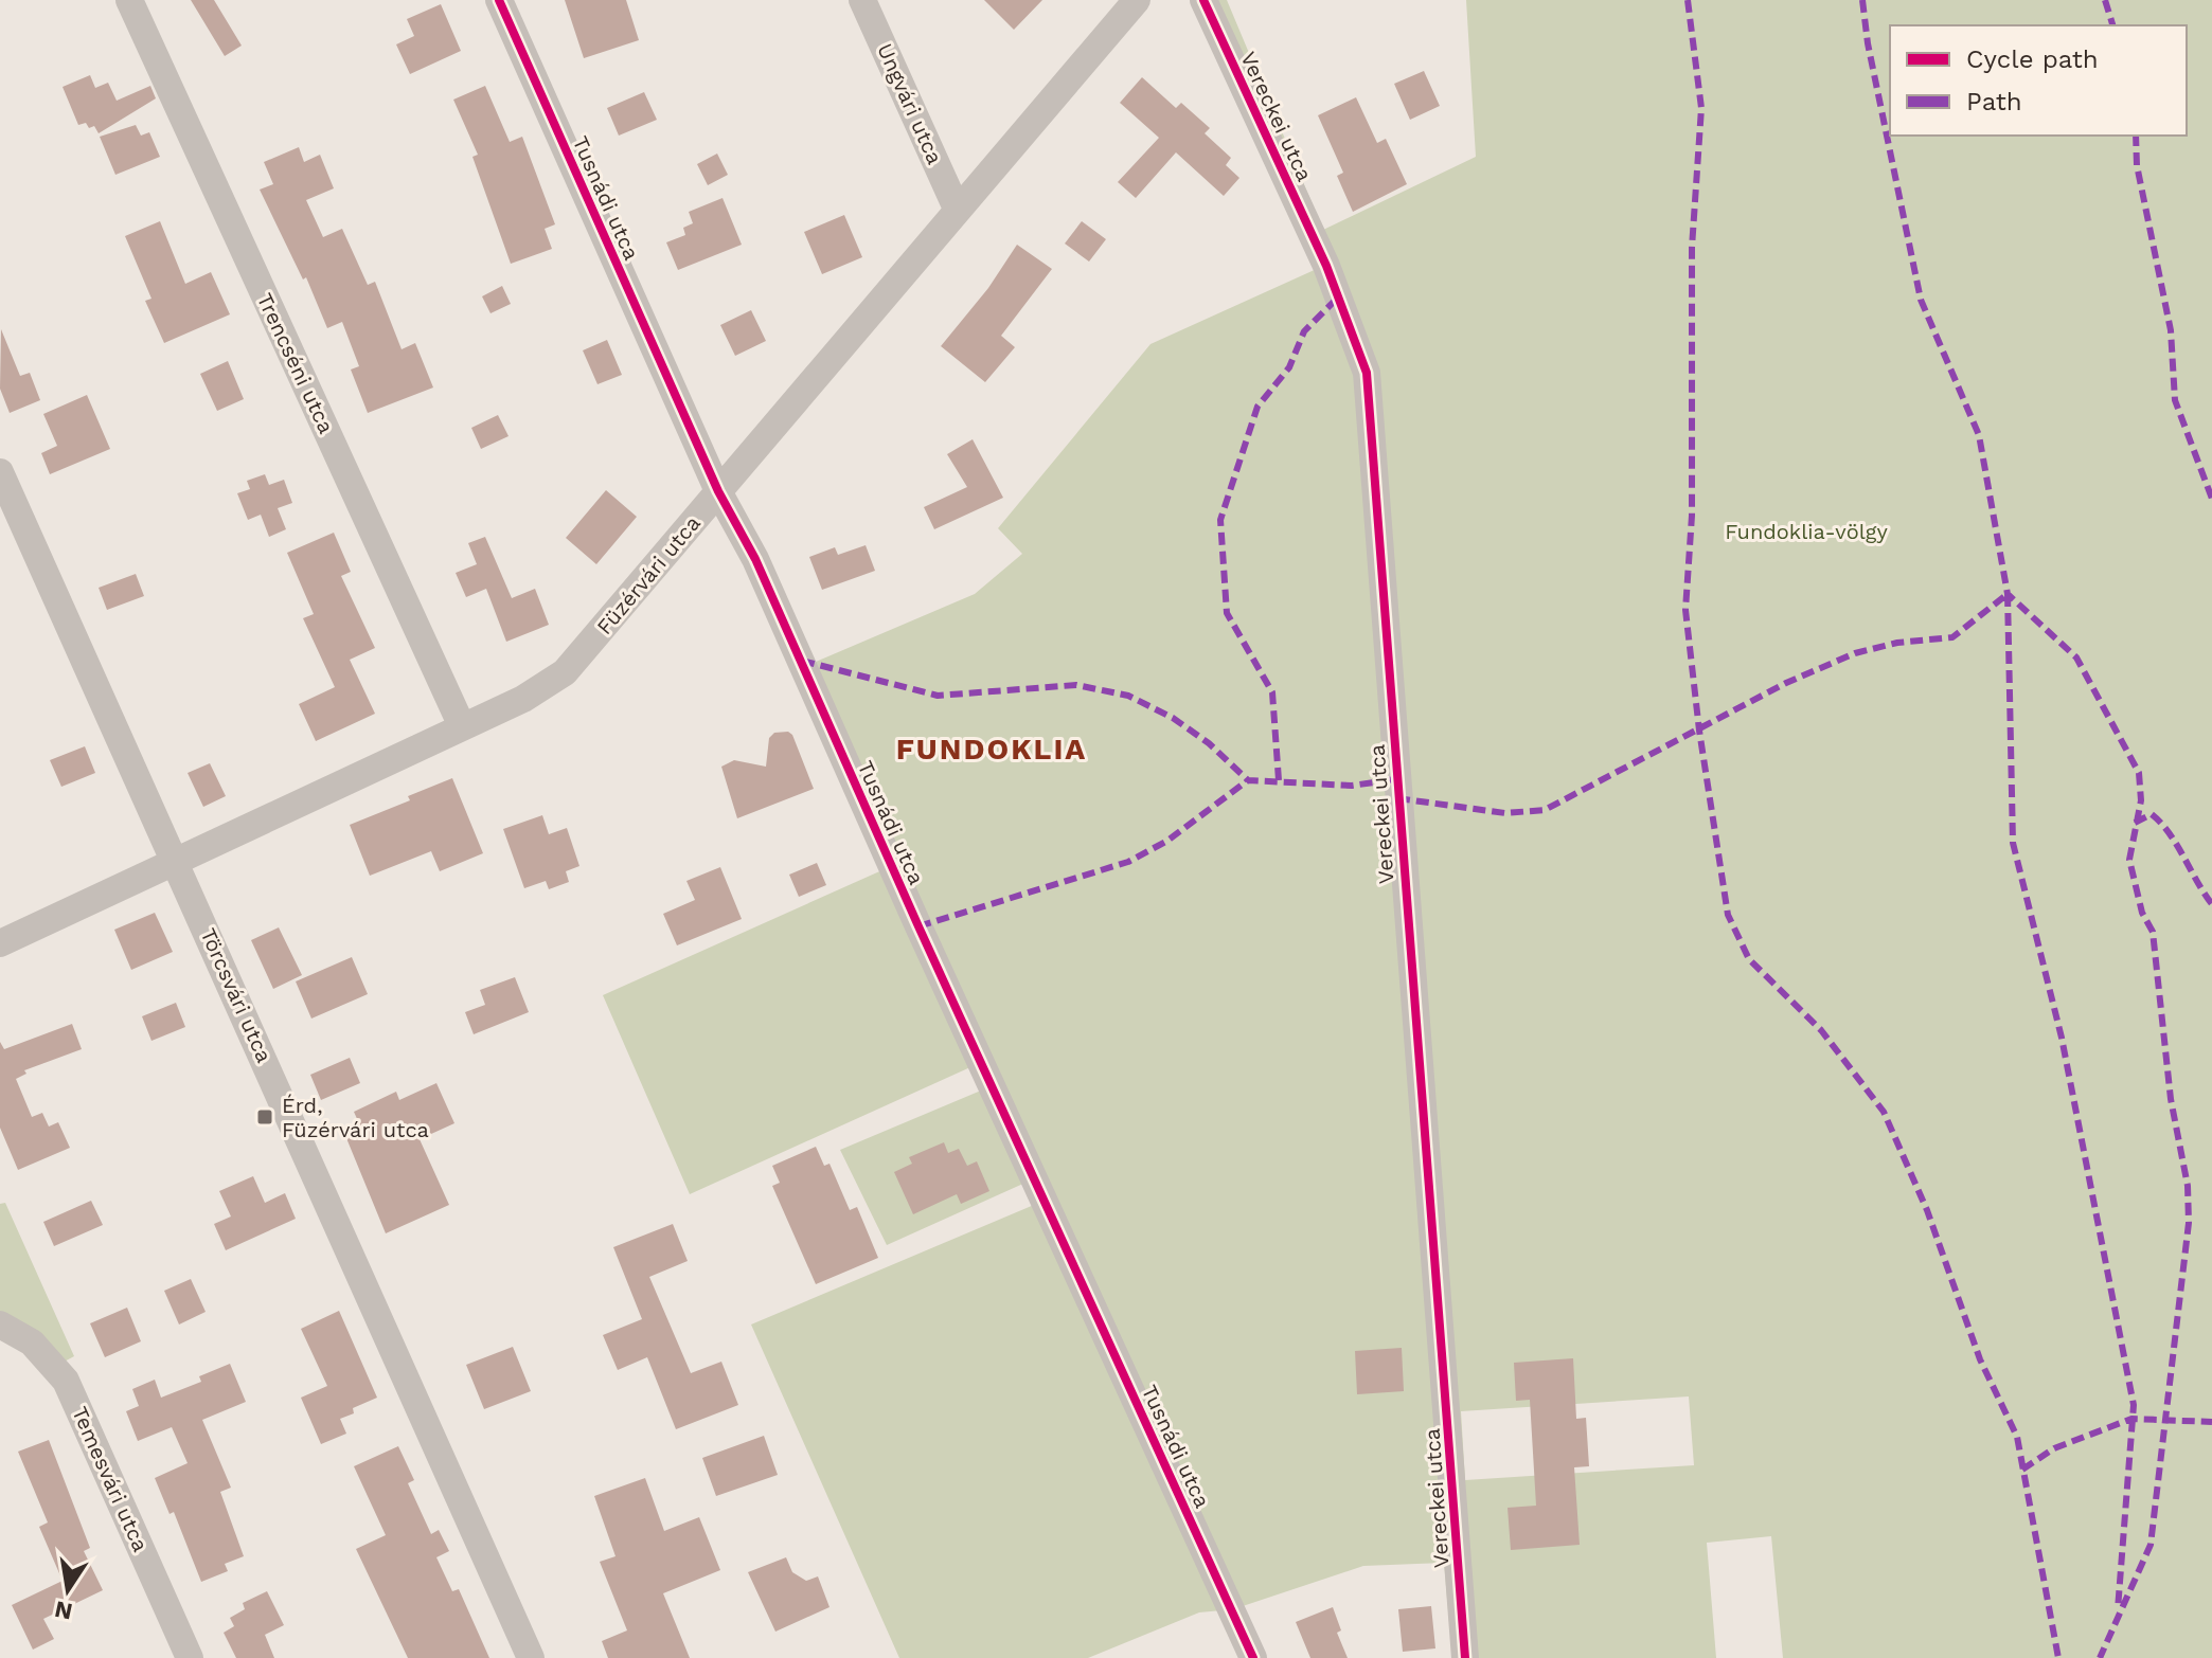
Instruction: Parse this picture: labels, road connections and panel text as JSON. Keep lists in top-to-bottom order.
{
  "streets": {
    "street": [
      "Ungvári utca",
      "Vereckei utca",
      "Tusnádi utca",
      "Trencséni utca",
      "Füzérvári utca",
      "Törcsvári utca",
      "Temesvári utca"
    ]
  },
  "crossings": [
    ["Ungvári utca", "Füzérvári utca"],
    ["Tusnádi utca", "Füzérvári utca"],
    ["Trencséni utca", "Füzérvári utca"],
    ["Füzérvári utca", "Törcsvári utca"]
  ],
  "districts": ["FUNDOKLIA"],
  "parks": ["Fundoklia-völgy"],
  "places": {
    "transit": ["Érd, Füzérvári utca"]
  },
  "legend": ["Cycle path", "Path"],
  "north": "bottom"
}
